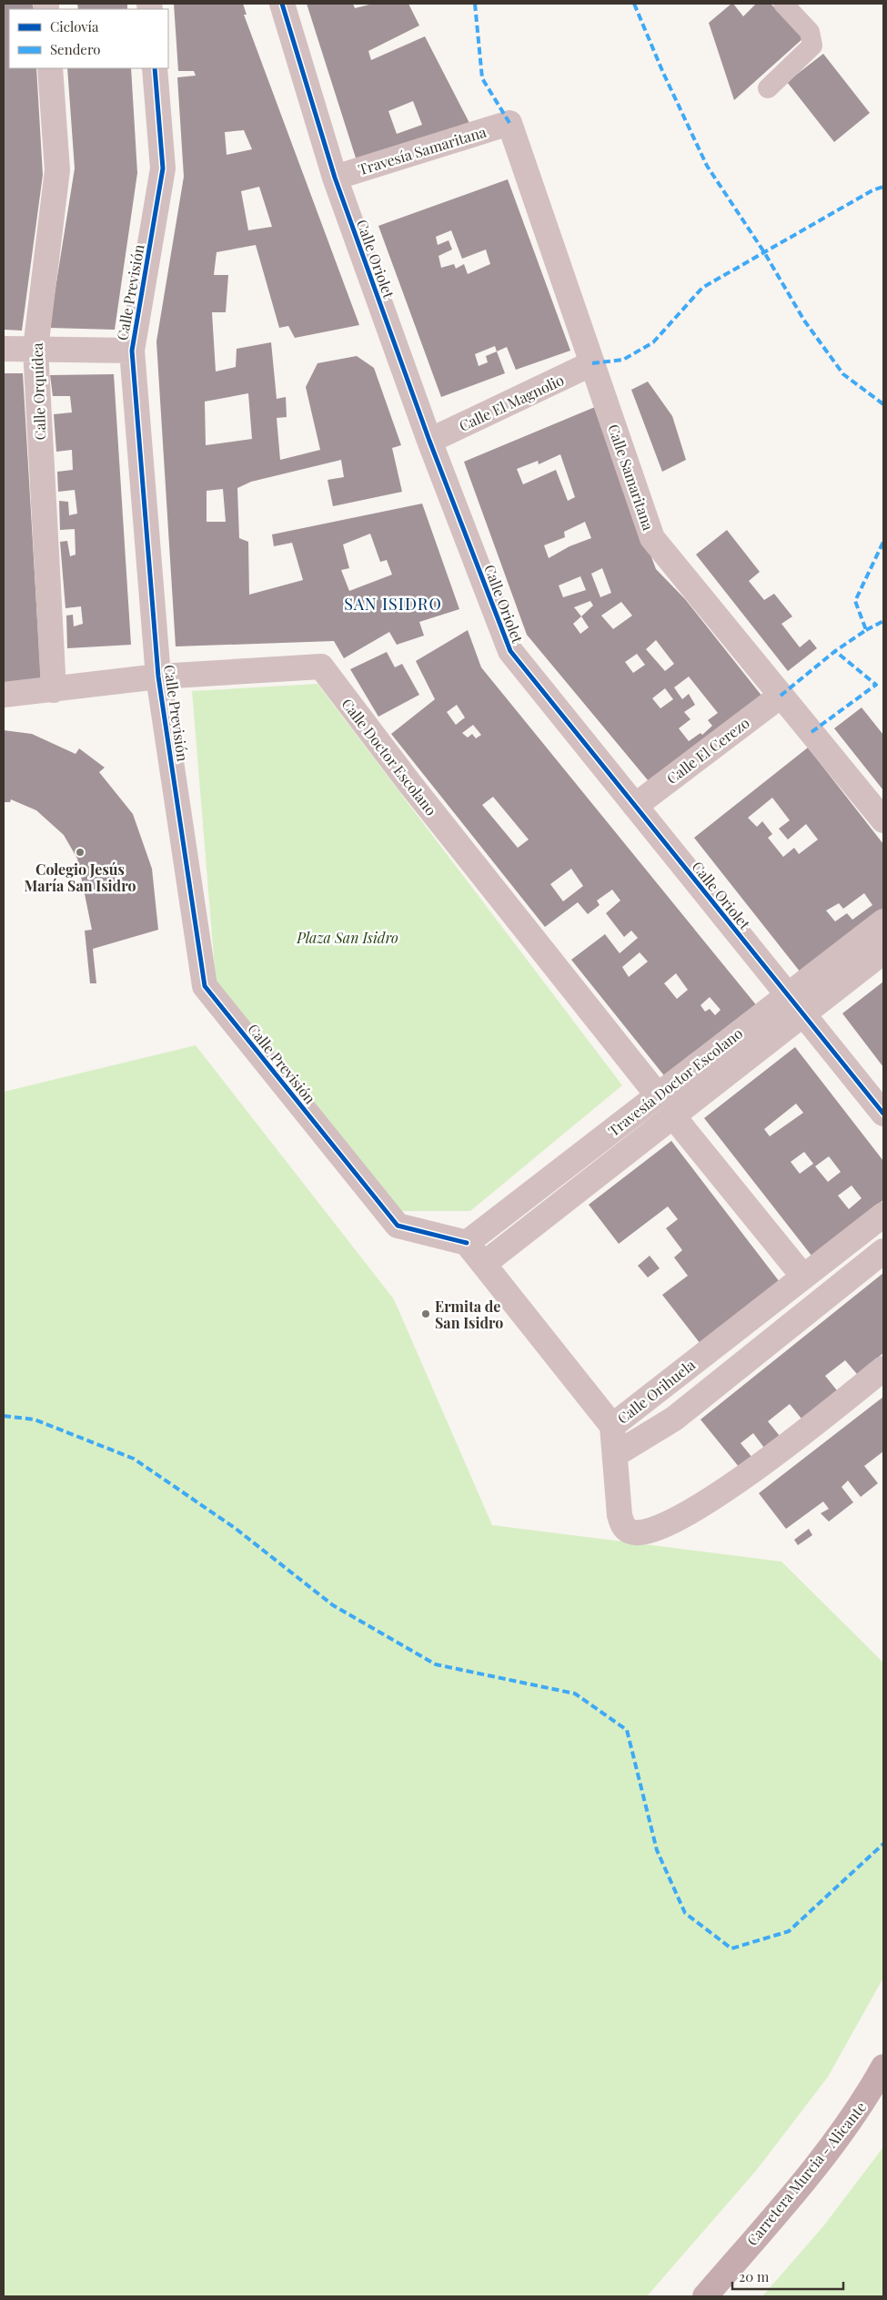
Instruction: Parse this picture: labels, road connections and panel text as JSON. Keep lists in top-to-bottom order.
{
  "streets": {
    "highway": ["Carretera Murcia - Alicante"],
    "street": [
      "Travesía Samaritana",
      "Calle Oriolet",
      "Calle Previsión",
      "Calle Orquídea",
      "Calle El Magnolio",
      "Calle Samaritana",
      "Calle El Cerezo",
      "Calle Doctor Escolano",
      "Travesía Doctor Escolano",
      "Calle Orihuela"
    ]
  },
  "crossings": [
    ["Travesía Samaritana", "Calle Oriolet"],
    ["Travesía Samaritana", "Calle Samaritana"],
    ["Calle Oriolet", "Calle El Magnolio"],
    ["Calle Oriolet", "Calle El Cerezo"],
    ["Calle Oriolet", "Travesía Doctor Escolano"],
    ["Calle Previsión", "Calle Doctor Escolano"],
    ["Calle Previsión", "Travesía Doctor Escolano"],
    ["Calle Previsión", "Calle Orihuela"],
    ["Calle Orquídea", "Calle Doctor Escolano"],
    ["Calle El Magnolio", "Calle Samaritana"],
    ["Calle Samaritana", "Calle El Cerezo"],
    ["Calle Doctor Escolano", "Travesía Doctor Escolano"],
    ["Travesía Doctor Escolano", "Calle Orihuela"]
  ],
  "districts": ["SAN ISIDRO"],
  "parks": ["Plaza San Isidro"],
  "places": ["Colegio Jesús María San Isidro", "Ermita de San Isidro"],
  "legend": ["Ciclovía", "Sendero"],
  "scale_bar": "20 m"
}
